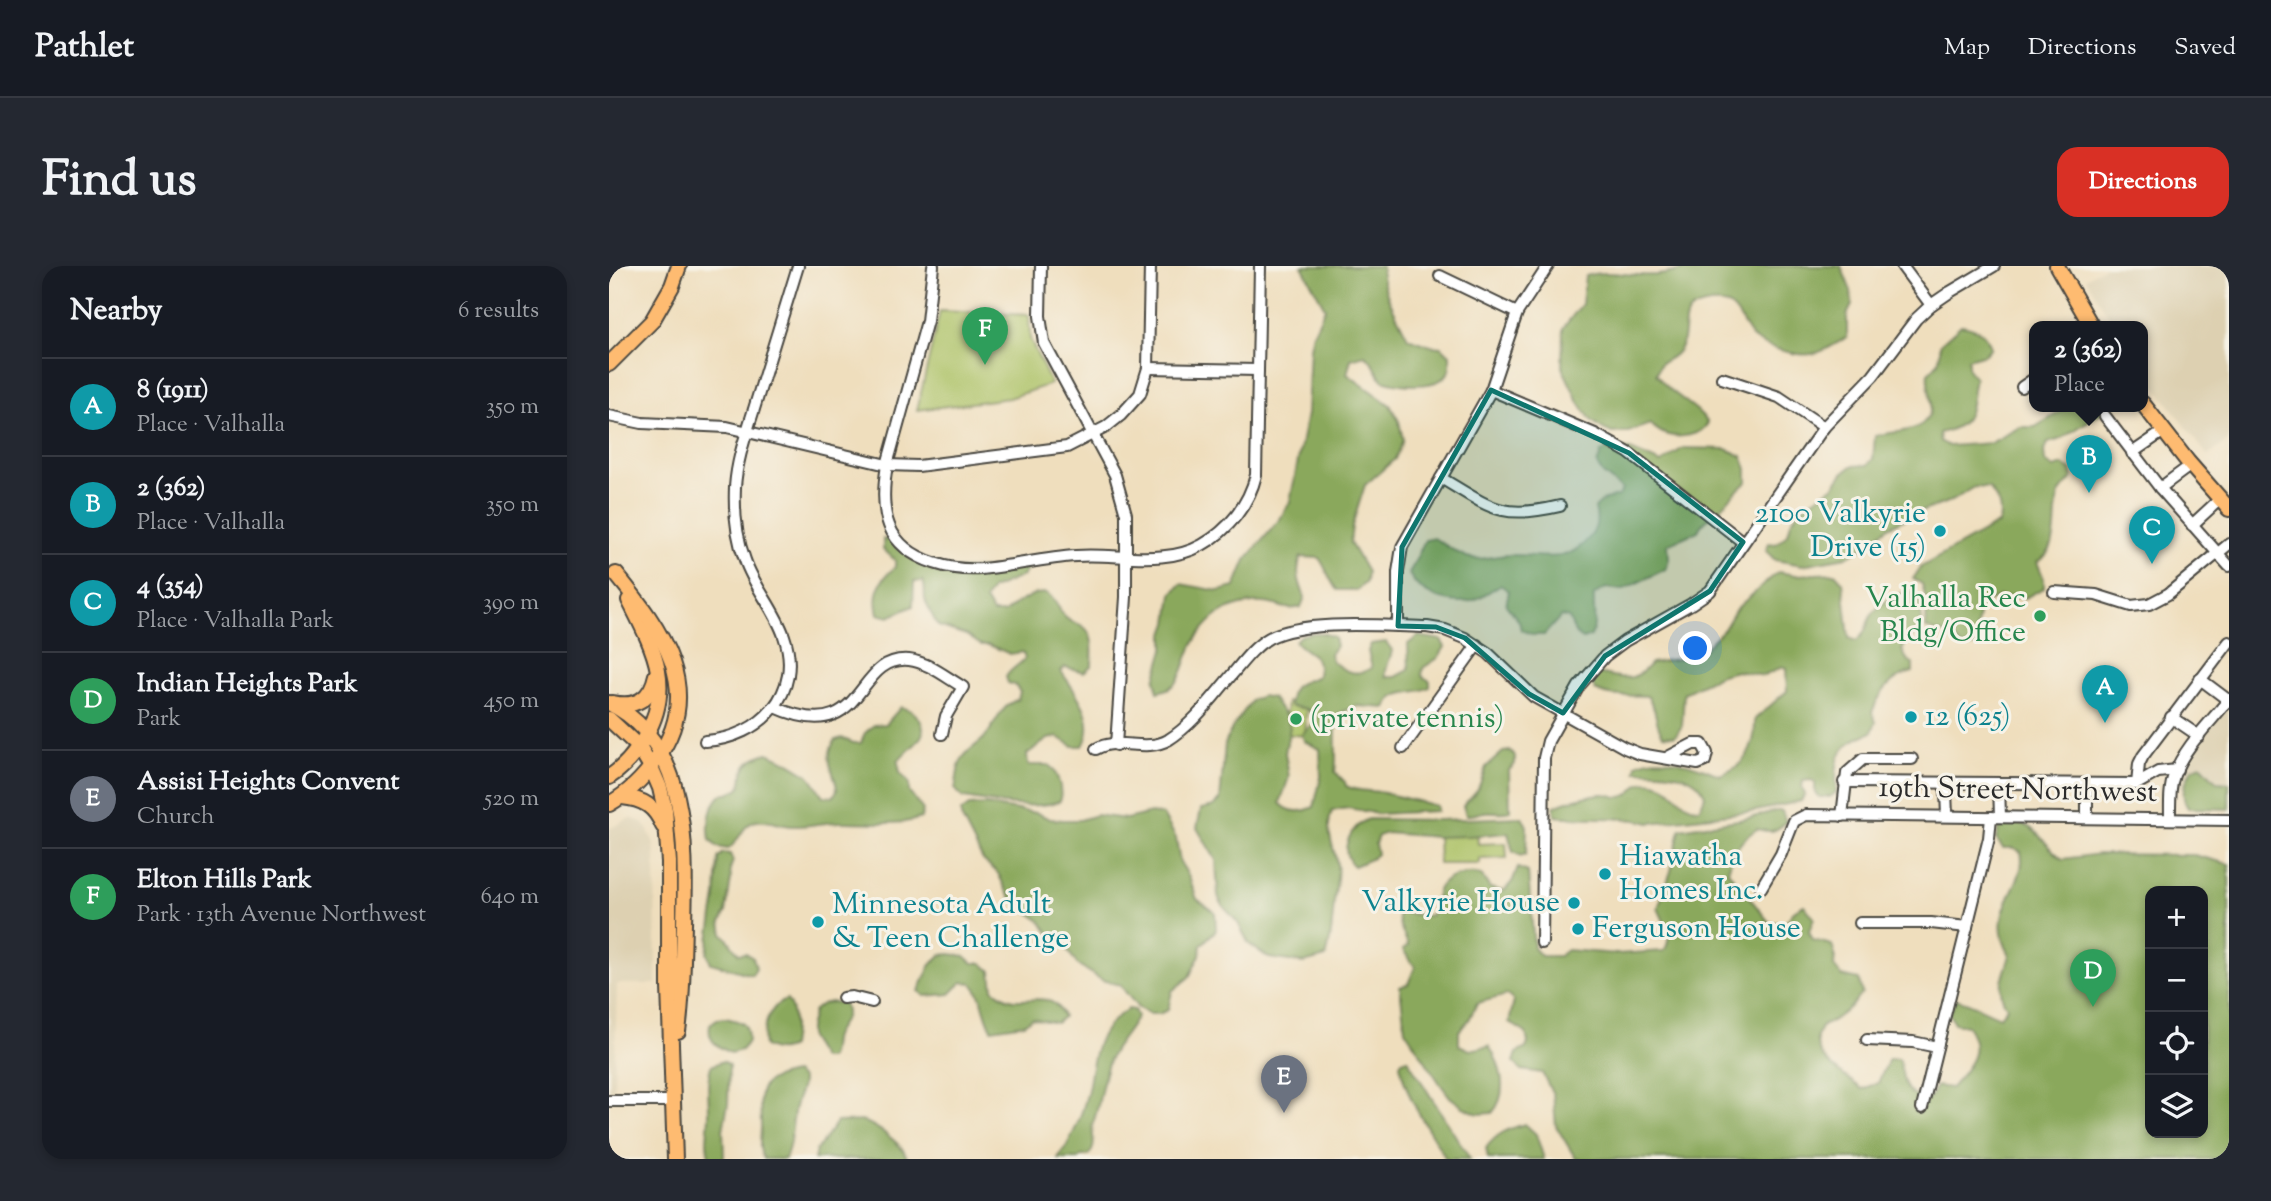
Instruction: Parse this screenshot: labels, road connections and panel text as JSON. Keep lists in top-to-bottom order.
{
  "streets": {
    "street": ["19th Street Northwest"]
  },
  "places": [
    "2100 Valkyrie Drive (15)",
    "Valhalla Rec Bldg/Office",
    "12 (625)",
    "(private tennis)",
    "Hiawatha Homes Inc.",
    "Valkyrie House",
    "Minnesota Adult & Teen Challenge",
    "Ferguson House"
  ],
  "page": {
    "header": "Pathlet",
    "nav": ["Map", "Directions", "Saved"],
    "title": "Find us",
    "buttons": "Directions",
    "heading": ["Nearby", "6 results"],
    "pins": [
      "F",
      "B",
      "C",
      "A",
      "D",
      "E"
    ],
    "popup": ["2 (362)", "Place"],
    "list": [
      {
        "mark": "A",
        "name": "8 (1911)",
        "note": "Place · Valhalla",
        "value": "350 m"
      },
      {
        "mark": "B",
        "name": "2 (362)",
        "note": "Place · Valhalla",
        "value": "350 m"
      },
      {
        "mark": "C",
        "name": "4 (354)",
        "note": "Place · Valhalla Park",
        "value": "390 m"
      },
      {
        "mark": "D",
        "name": "Indian Heights Park",
        "note": "Park",
        "value": "450 m"
      },
      {
        "mark": "E",
        "name": "Assisi Heights Convent",
        "note": "Church",
        "value": "520 m"
      },
      {
        "mark": "F",
        "name": "Elton Hills Park",
        "note": "Park · 13th Avenue Northwest",
        "value": "640 m"
      }
    ],
    "map_buttons": ["+", "−"]
  }
}
